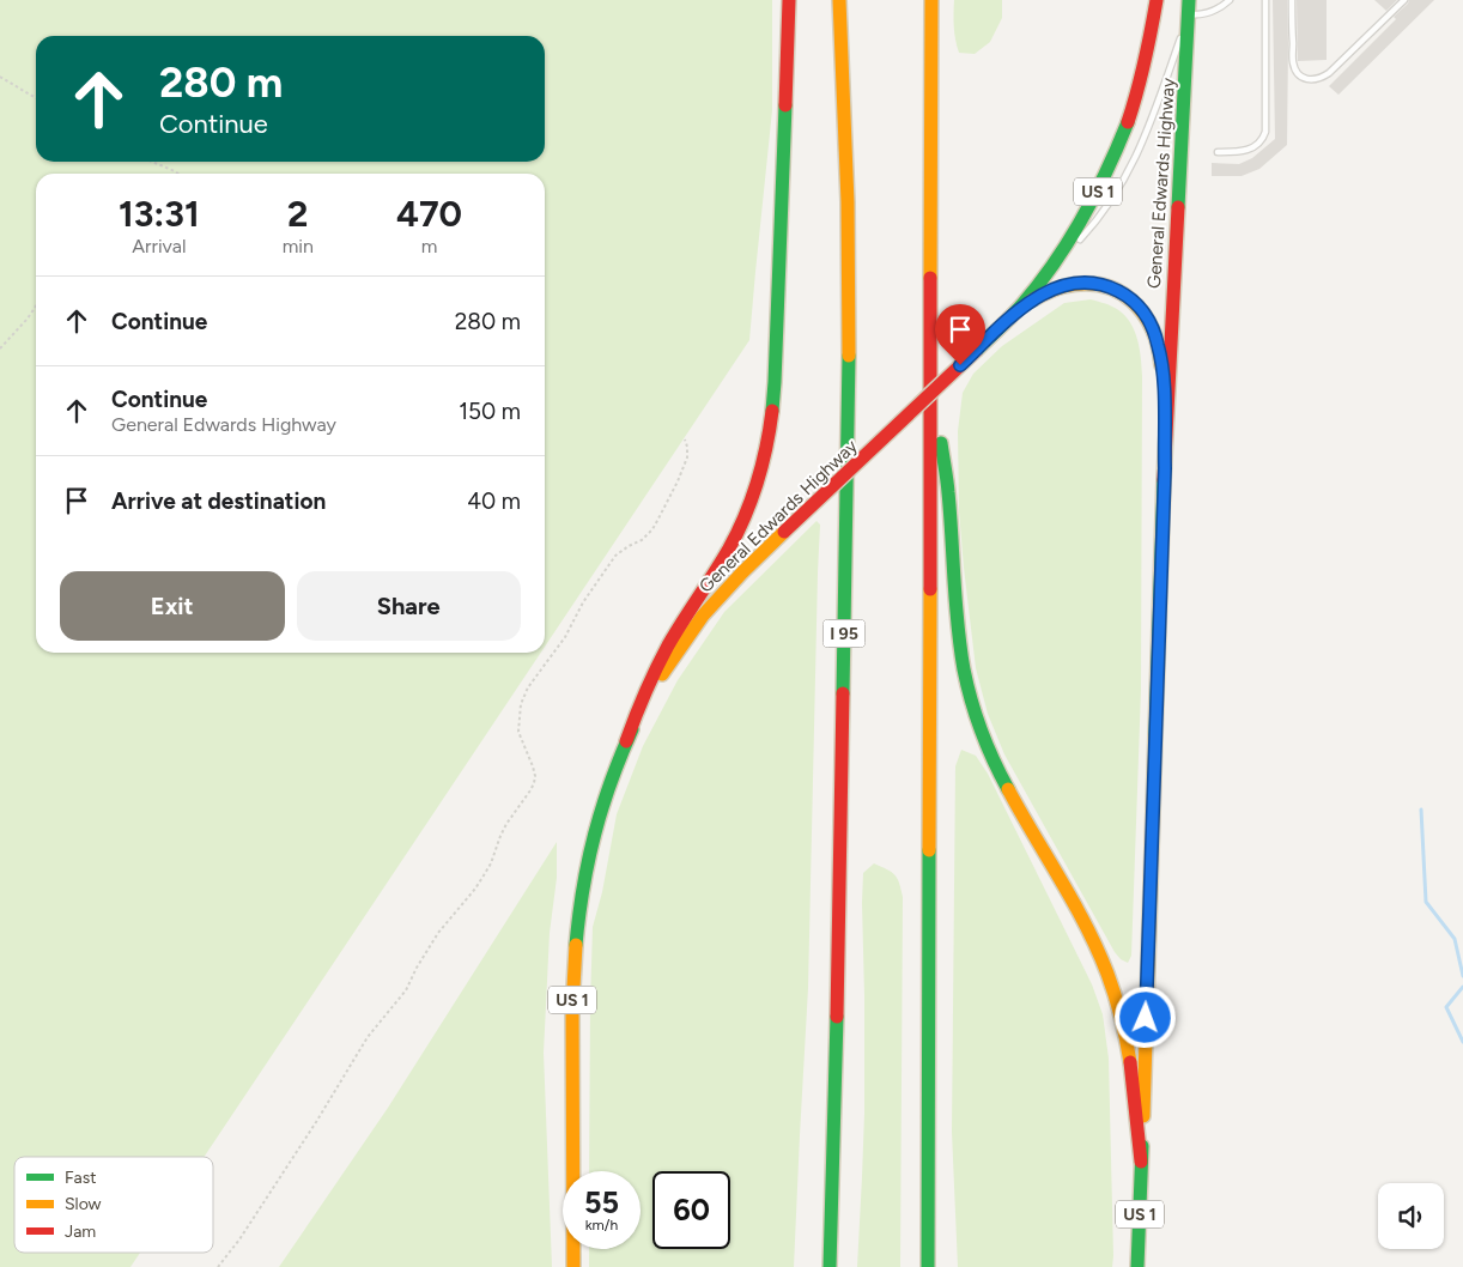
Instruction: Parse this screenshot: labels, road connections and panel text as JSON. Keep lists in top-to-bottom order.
{
  "streets": {
    "main road": ["General Edwards Highway", "US 1", "I 95"]
  },
  "legend": ["Fast", "Slow", "Jam"],
  "page": {
    "turn": ["280 m", "Continue"],
    "eta": [
      "13:31",
      "Arrival",
      "2",
      "min",
      "470",
      "m"
    ],
    "list": [
      {
        "name": "Continue",
        "value": "280 m"
      },
      {
        "name": "Continue",
        "note": "General Edwards Highway",
        "value": "150 m"
      },
      {
        "name": "Arrive at destination",
        "value": "40 m"
      }
    ],
    "buttons": ["Exit", "Share"],
    "speed": "55 km/h",
    "limit": "60"
  }
}
